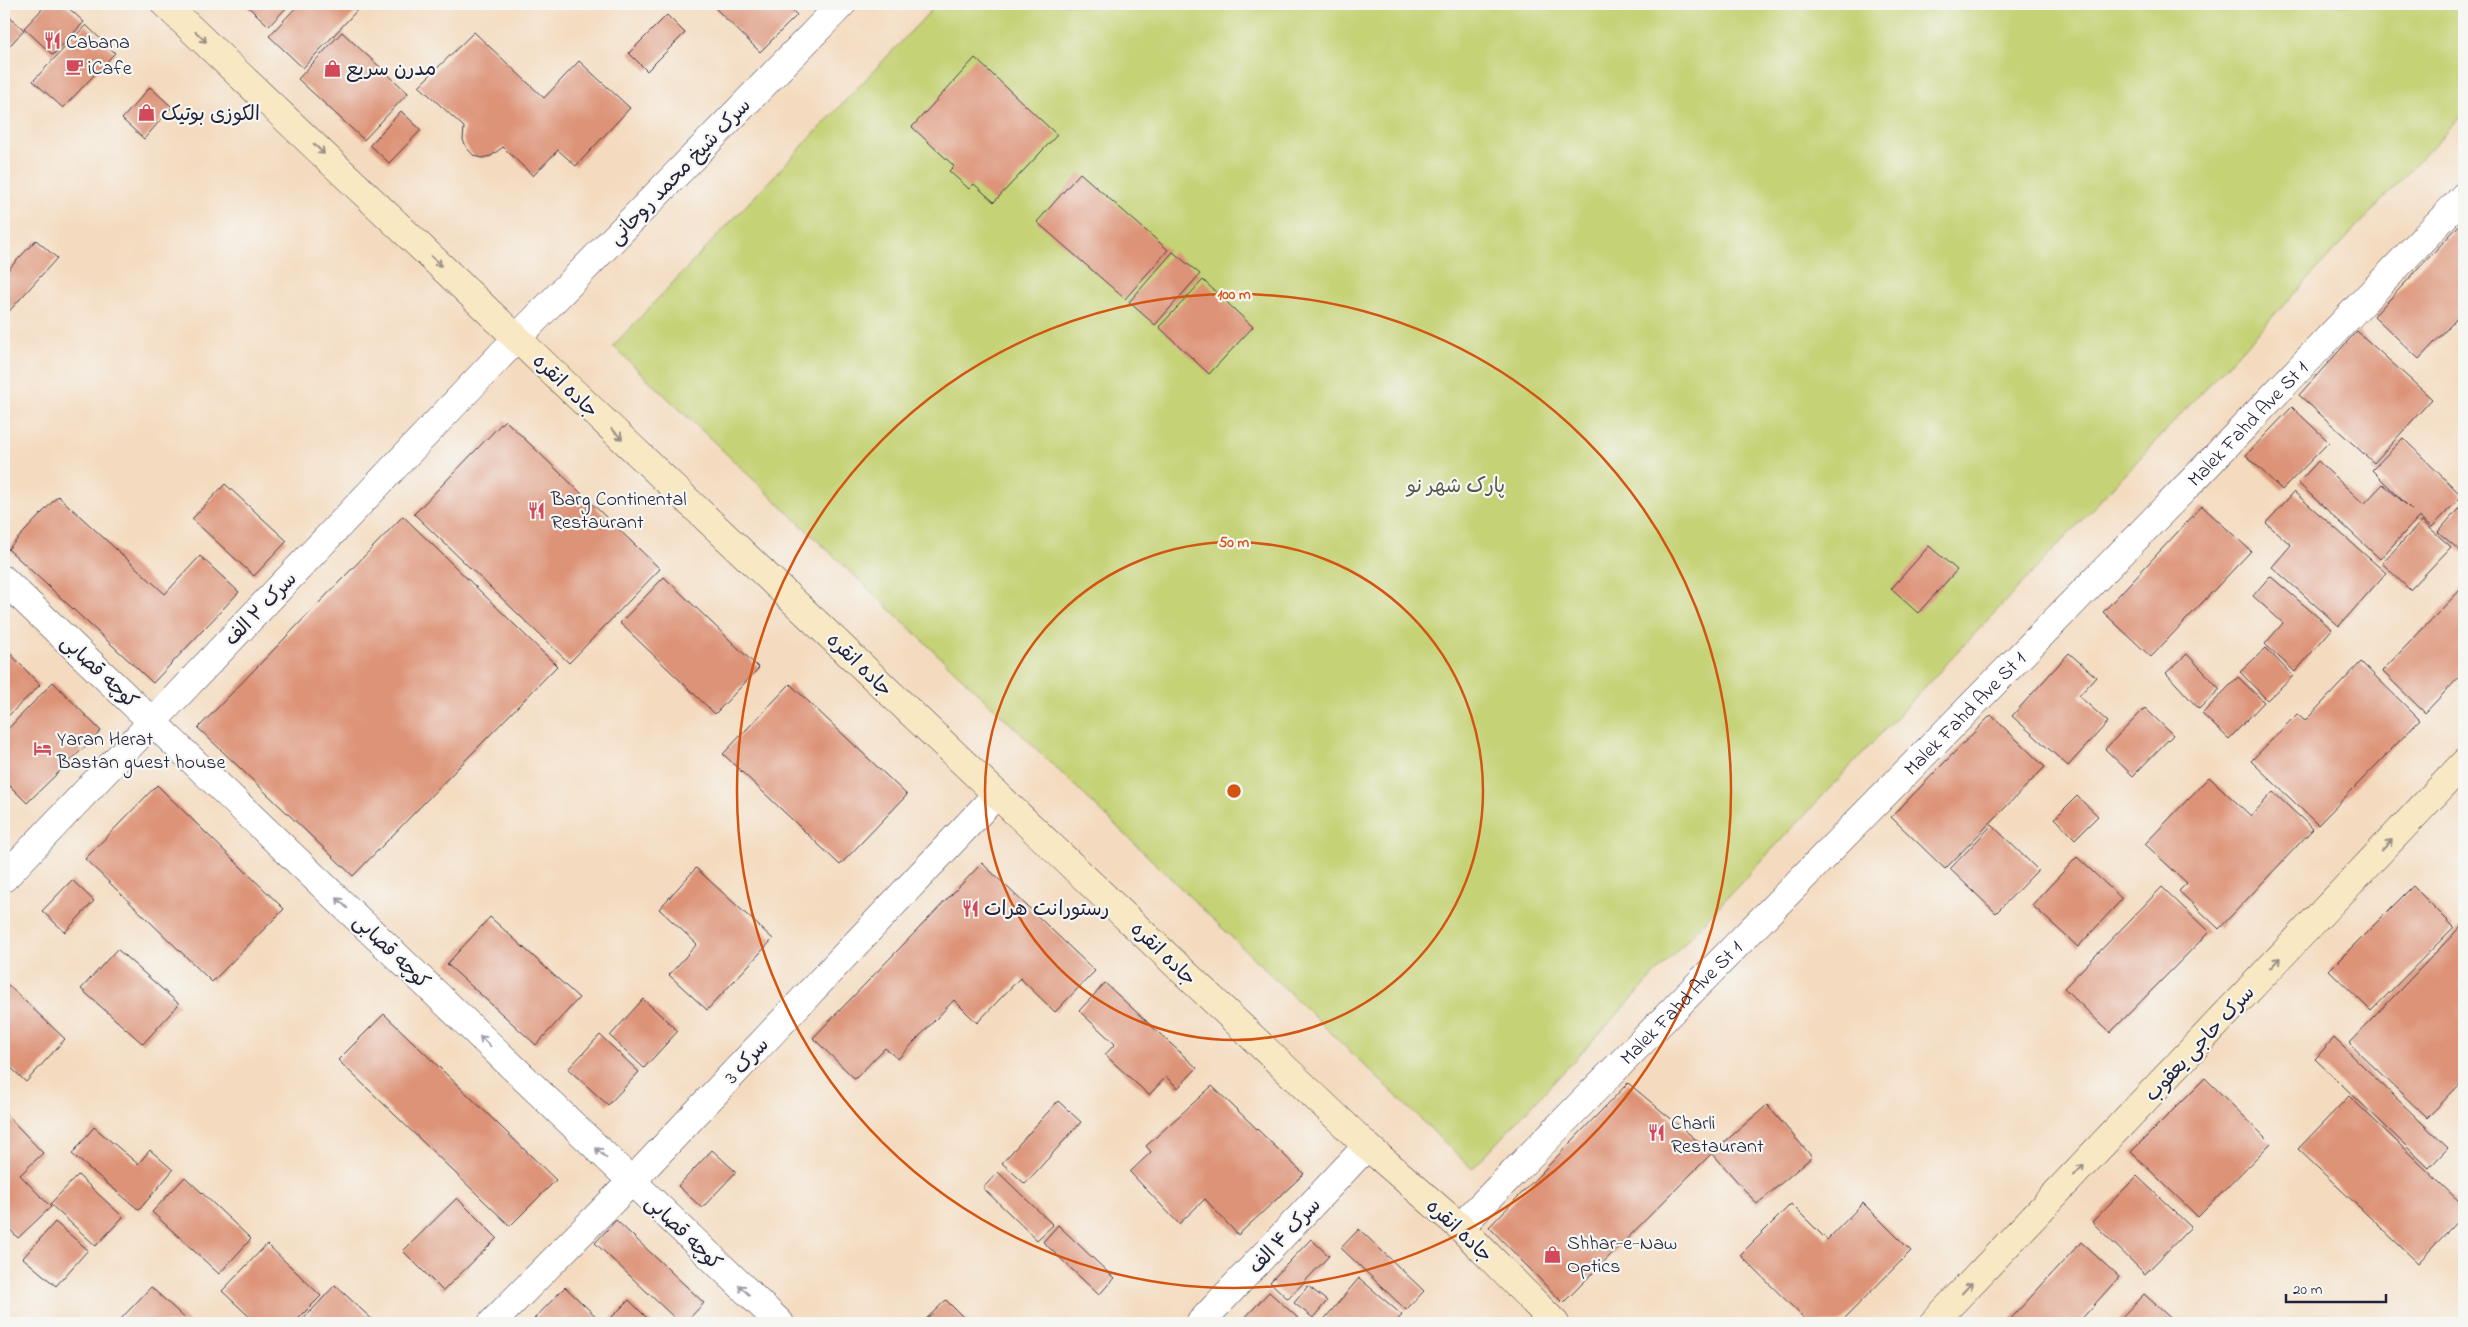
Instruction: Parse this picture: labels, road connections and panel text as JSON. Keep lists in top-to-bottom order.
{
  "streets": {
    "main road": ["جاده انقره", "سرک حاجی یعقوب"],
    "street": [
      "سرک شیخ محمد روحانی",
      "Malek Fahd Ave St 1",
      "سرک ۲ الف",
      "کوچه قصابی",
      "سرک 3",
      "سرک ۴ الف"
    ]
  },
  "crossings": [
    ["سرک شیخ محمد روحانی", "جاده انقره"],
    ["سرک شیخ محمد روحانی", "سرک ۲ الف"],
    ["جاده انقره", "Malek Fahd Ave St 1"],
    ["جاده انقره", "سرک ۲ الف"],
    ["جاده انقره", "سرک 3"],
    ["جاده انقره", "سرک ۴ الف"],
    ["سرک ۲ الف", "کوچه قصابی"],
    ["کوچه قصابی", "سرک 3"]
  ],
  "one_way": ["جاده انقره", "کوچه قصابی", "سرک حاجی یعقوب"],
  "parks": ["پارک شهر نو"],
  "places": {
    "restaurant": [
      "Cabana",
      "Barg Continental Restaurant",
      "رستورانت هرات",
      "Charli Restaurant"
    ],
    "cafe": ["iCafe"],
    "shop": ["مدرن سریع", "الکوزی بوتیک", "Shhar-e-Naw Optics"],
    "hotel": ["Yaran Herat Bastan guest house"]
  },
  "scale_bar": "20 m",
  "rings": ["100 m", "50 m"]
}
